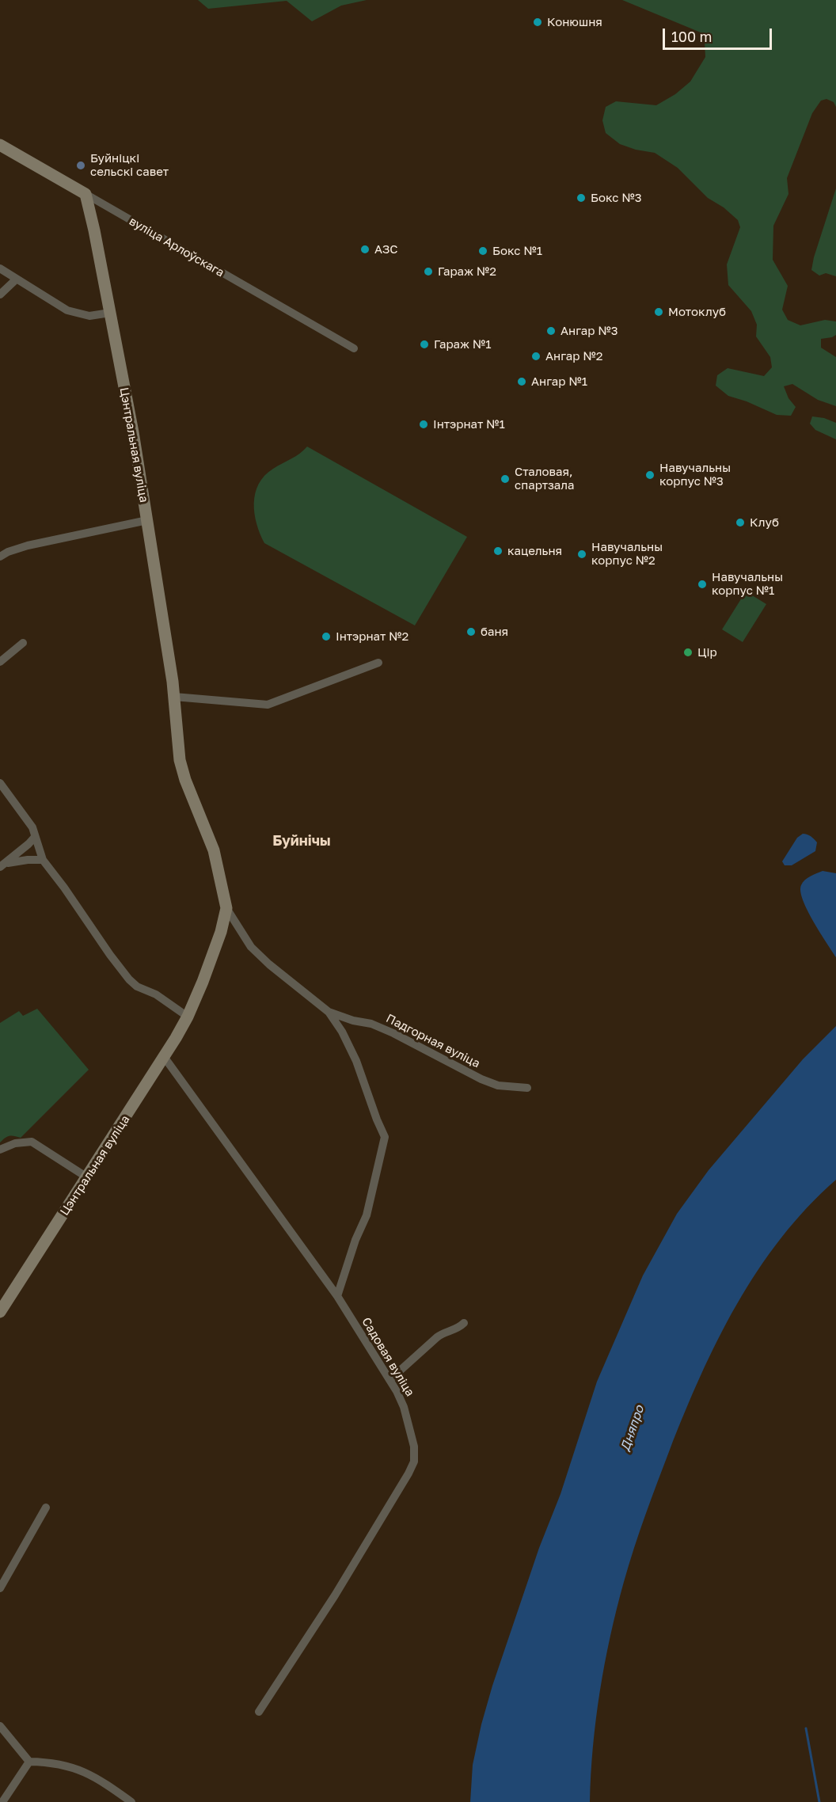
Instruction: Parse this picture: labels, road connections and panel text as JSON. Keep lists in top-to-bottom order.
{
  "streets": {
    "street": [
      "вуліца Арлоўскага",
      "Цэнтральная вуліца",
      "Падгорная вуліца",
      "Садовая вуліца"
    ]
  },
  "crossings": [
    ["вуліца Арлоўскага", "Цэнтральная вуліца"],
    ["Цэнтральная вуліца", "Падгорная вуліца"],
    ["Цэнтральная вуліца", "Садовая вуліца"],
    ["Падгорная вуліца", "Садовая вуліца"]
  ],
  "districts": ["Буйнічы"],
  "water": ["Дняпро"],
  "places": [
    "Конюшня",
    "Буйніцкі сельскі савет",
    "Бокс №3",
    "АЗС",
    "Бокс №1",
    "Гараж №2",
    "Мотоклуб",
    "Ангар №3",
    "Гараж №1",
    "Ангар №2",
    "Ангар №1",
    "Інтэрнат №1",
    "Навучальны корпус №3",
    "Сталовая, спартзала",
    "Клуб",
    "кацельня",
    "Навучальны корпус №2",
    "Навучальны корпус №1",
    "баня",
    "Інтэрнат №2",
    "Цір"
  ],
  "scale_bar": "100 m"
}
